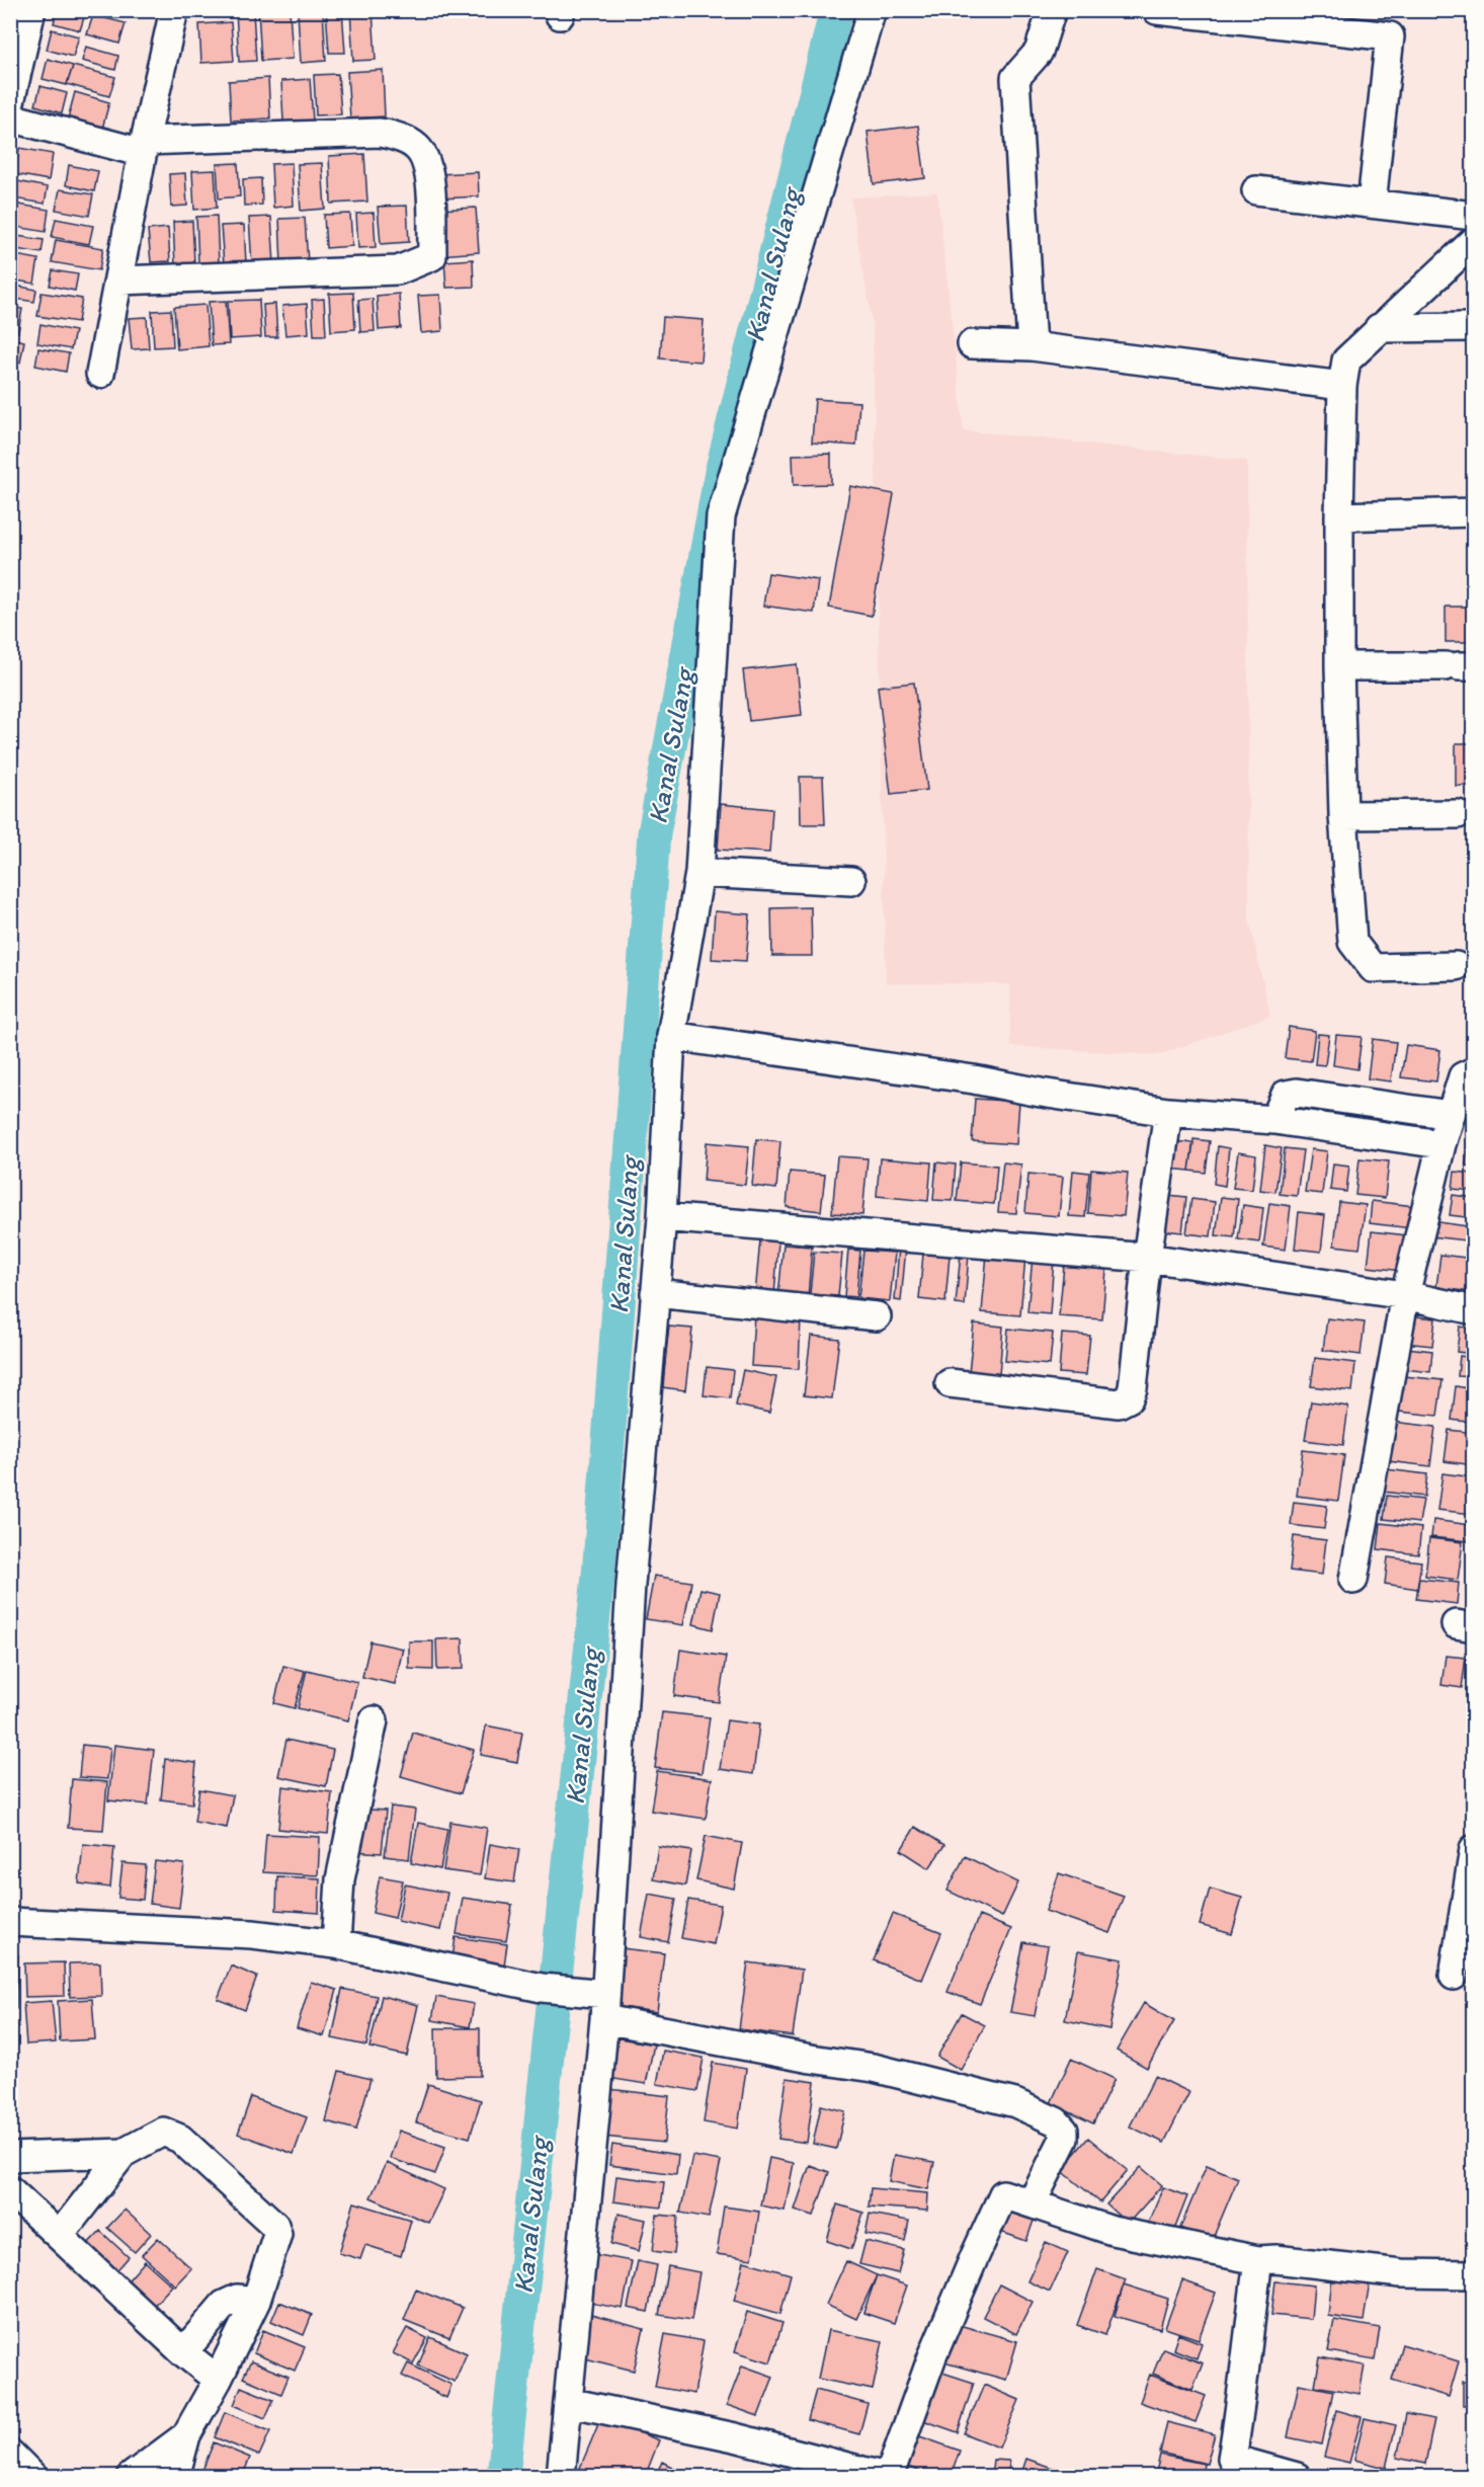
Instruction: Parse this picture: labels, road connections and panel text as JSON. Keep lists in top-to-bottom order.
{
  "water": ["Kanal Sulang"]
}
